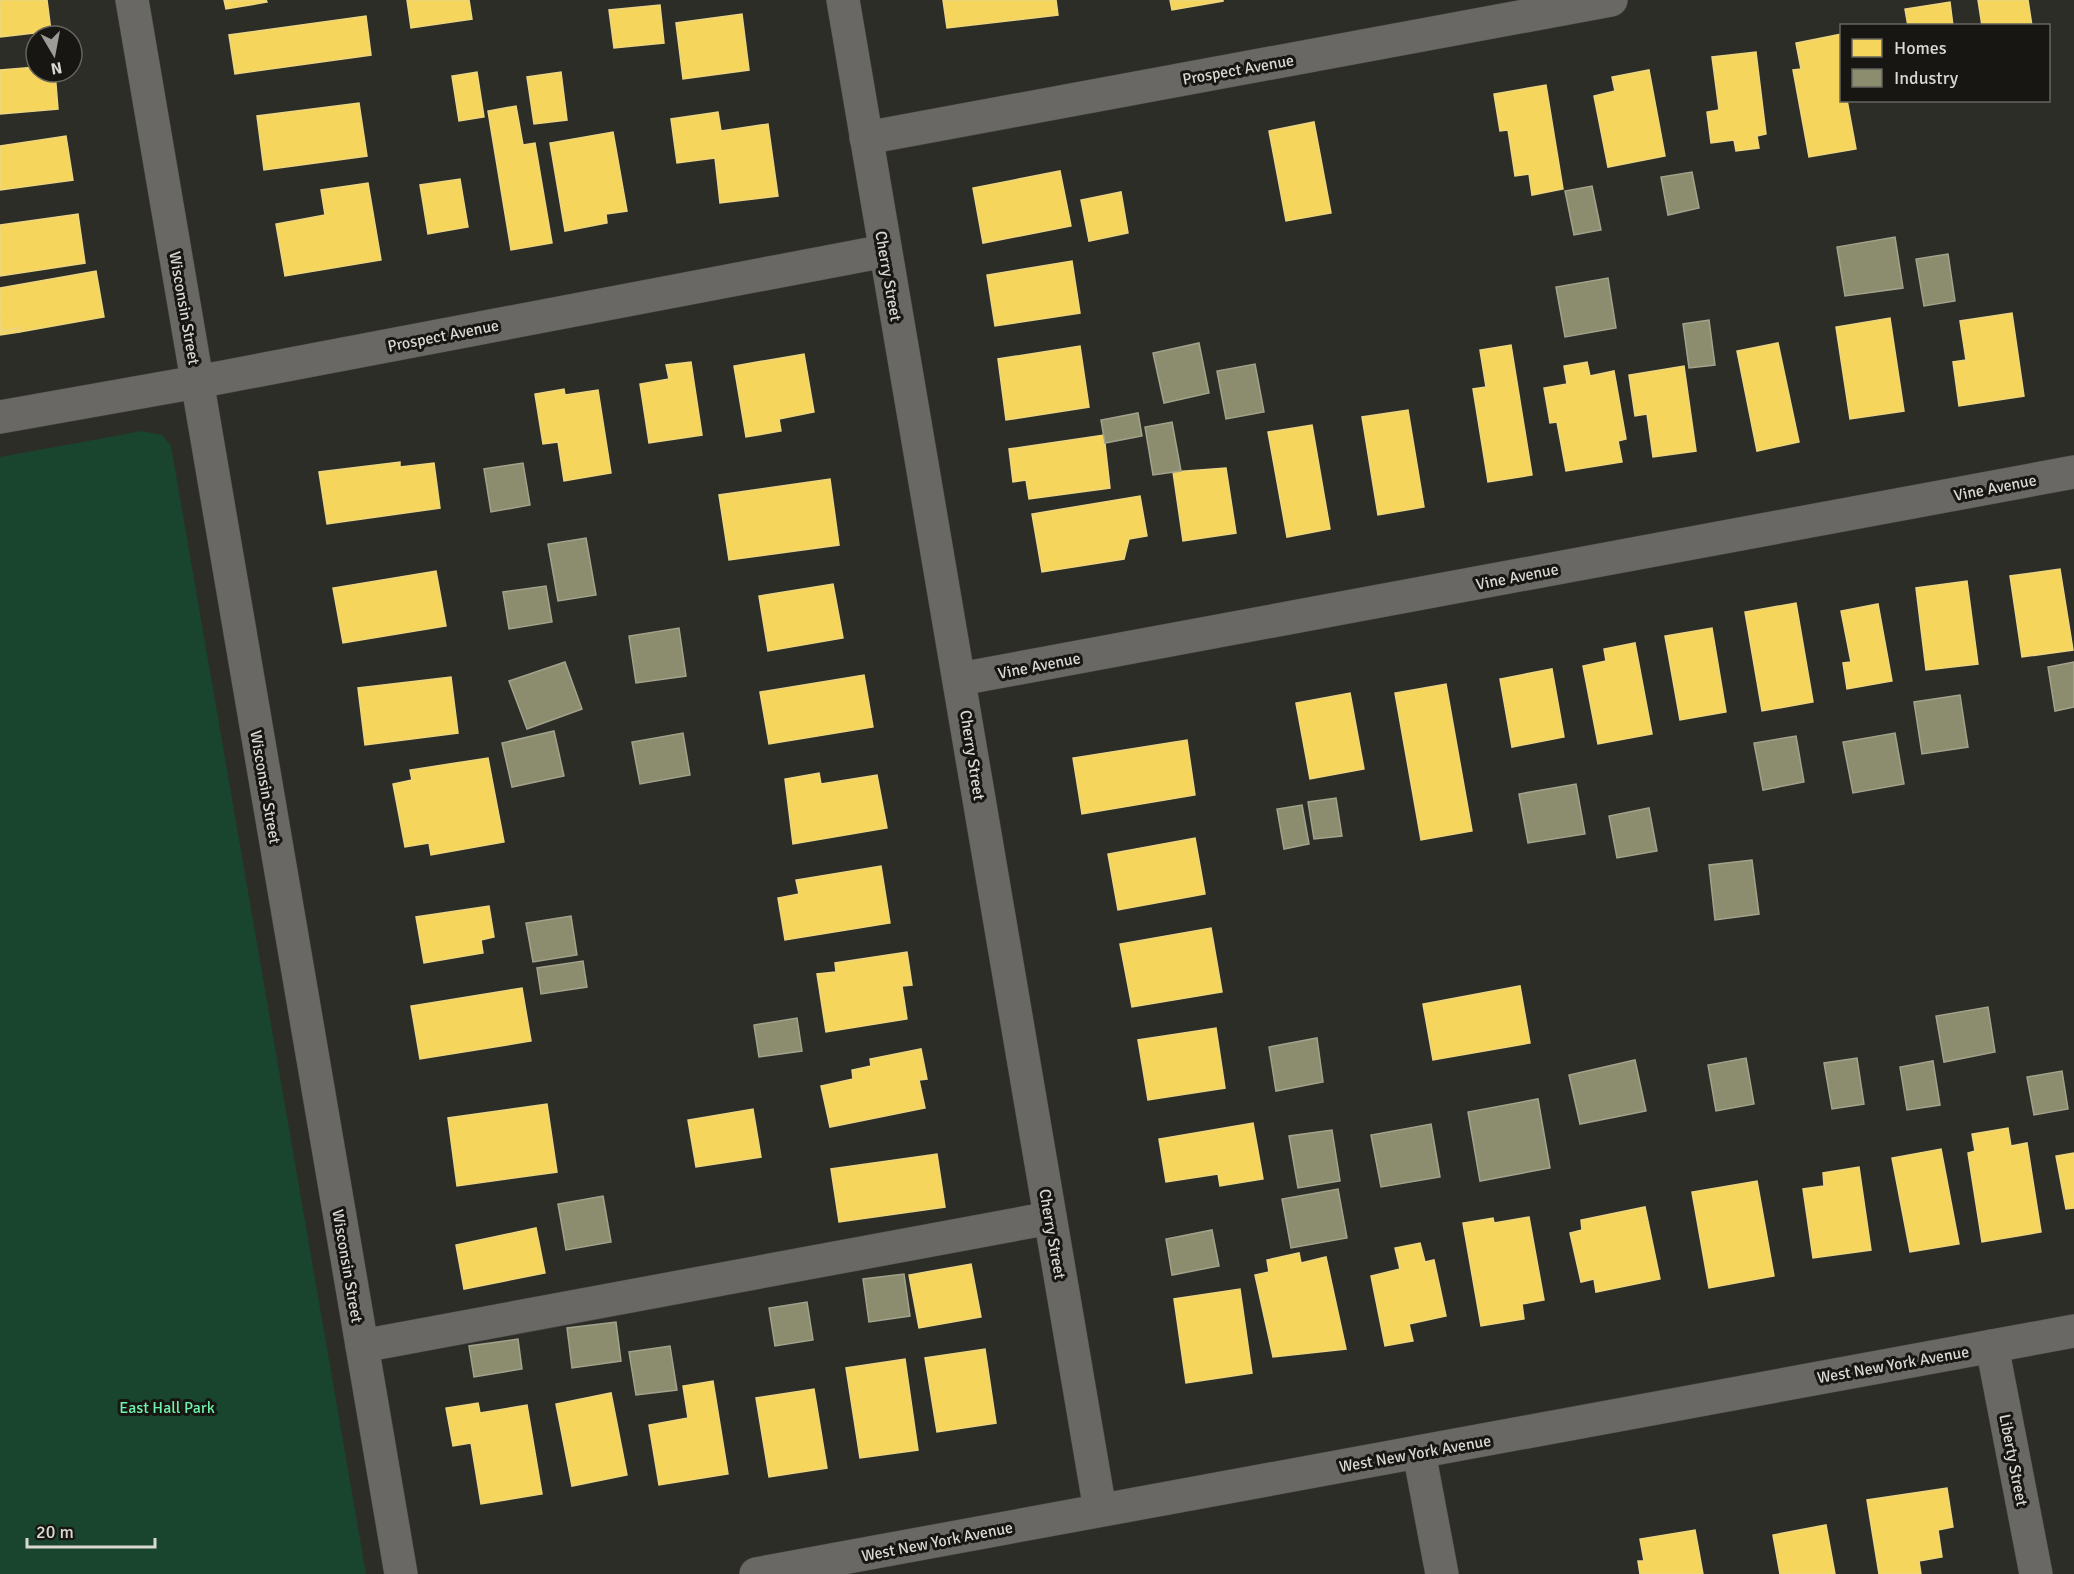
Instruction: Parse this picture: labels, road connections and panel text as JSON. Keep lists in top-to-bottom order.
{
  "streets": {
    "street": [
      "Prospect Avenue",
      "Cherry Street",
      "Wisconsin Street",
      "Vine Avenue",
      "West New York Avenue",
      "Liberty Street"
    ]
  },
  "crossings": [
    ["Prospect Avenue", "Cherry Street"],
    ["Prospect Avenue", "Wisconsin Street"],
    ["Cherry Street", "Vine Avenue"],
    ["Cherry Street", "West New York Avenue"],
    ["West New York Avenue", "Liberty Street"]
  ],
  "parks": ["East Hall Park"],
  "legend": ["Homes", "Industry"],
  "scale_bar": "20 m",
  "north": "bottom"
}
